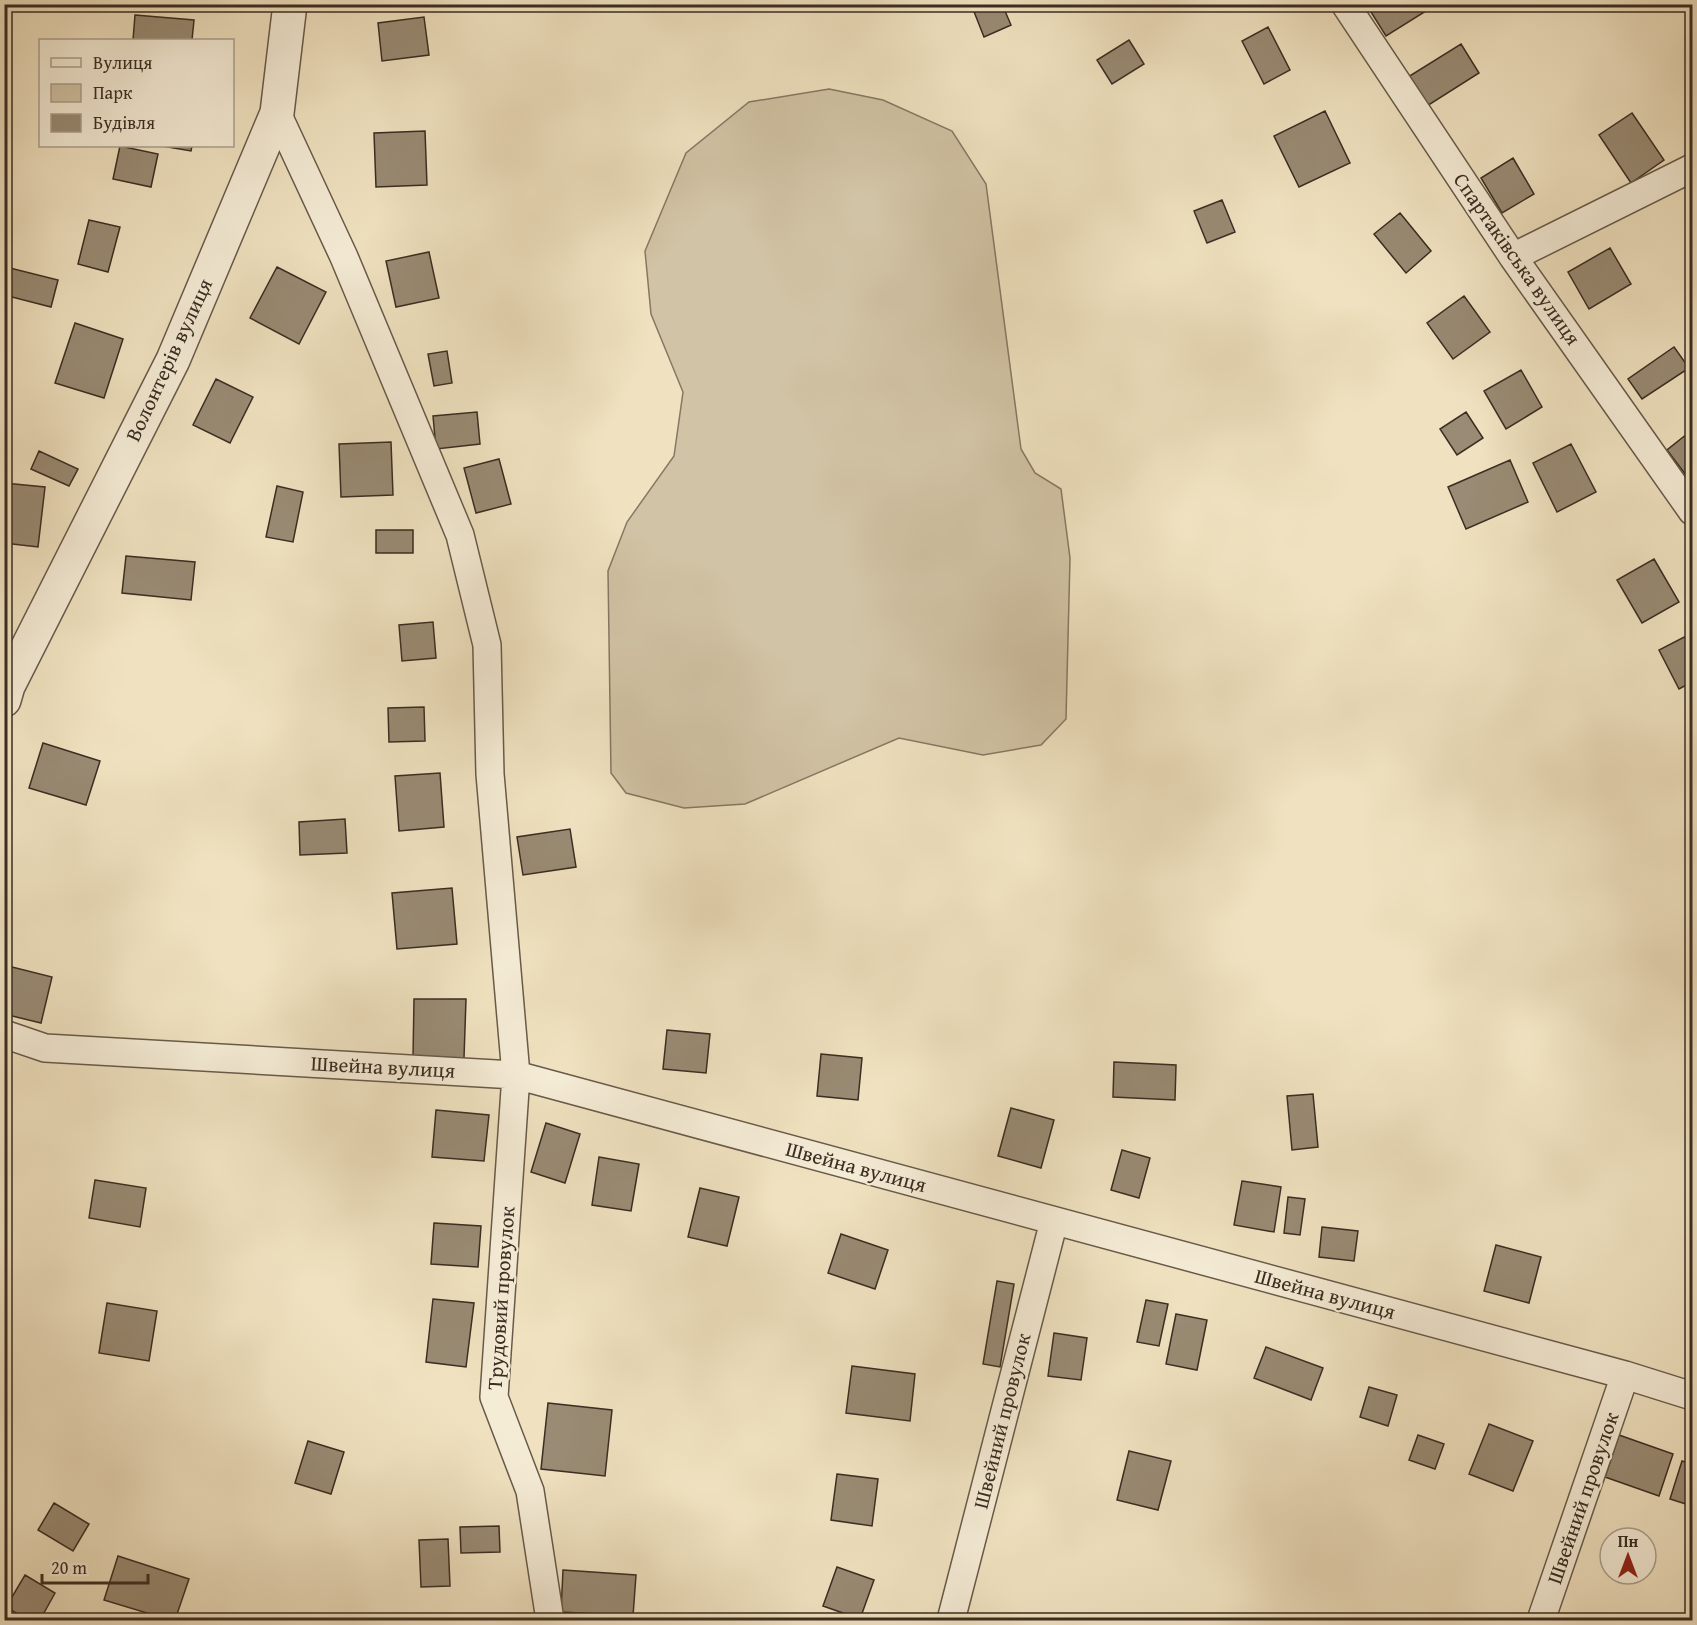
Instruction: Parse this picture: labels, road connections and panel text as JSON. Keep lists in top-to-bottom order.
{
  "streets": {
    "street": [
      "Спартаківська вулиця",
      "Волонтерів вулиця",
      "Швейна вулиця",
      "Трудовий провулок",
      "Швейний провулок"
    ]
  },
  "crossings": [
    ["Волонтерів вулиця", "Трудовий провулок"],
    ["Швейна вулиця", "Трудовий провулок"],
    ["Швейна вулиця", "Швейний провулок"]
  ],
  "legend": ["Вулиця", "Парк", "Будівля"],
  "scale_bar": "20 m",
  "north": "top"
}
